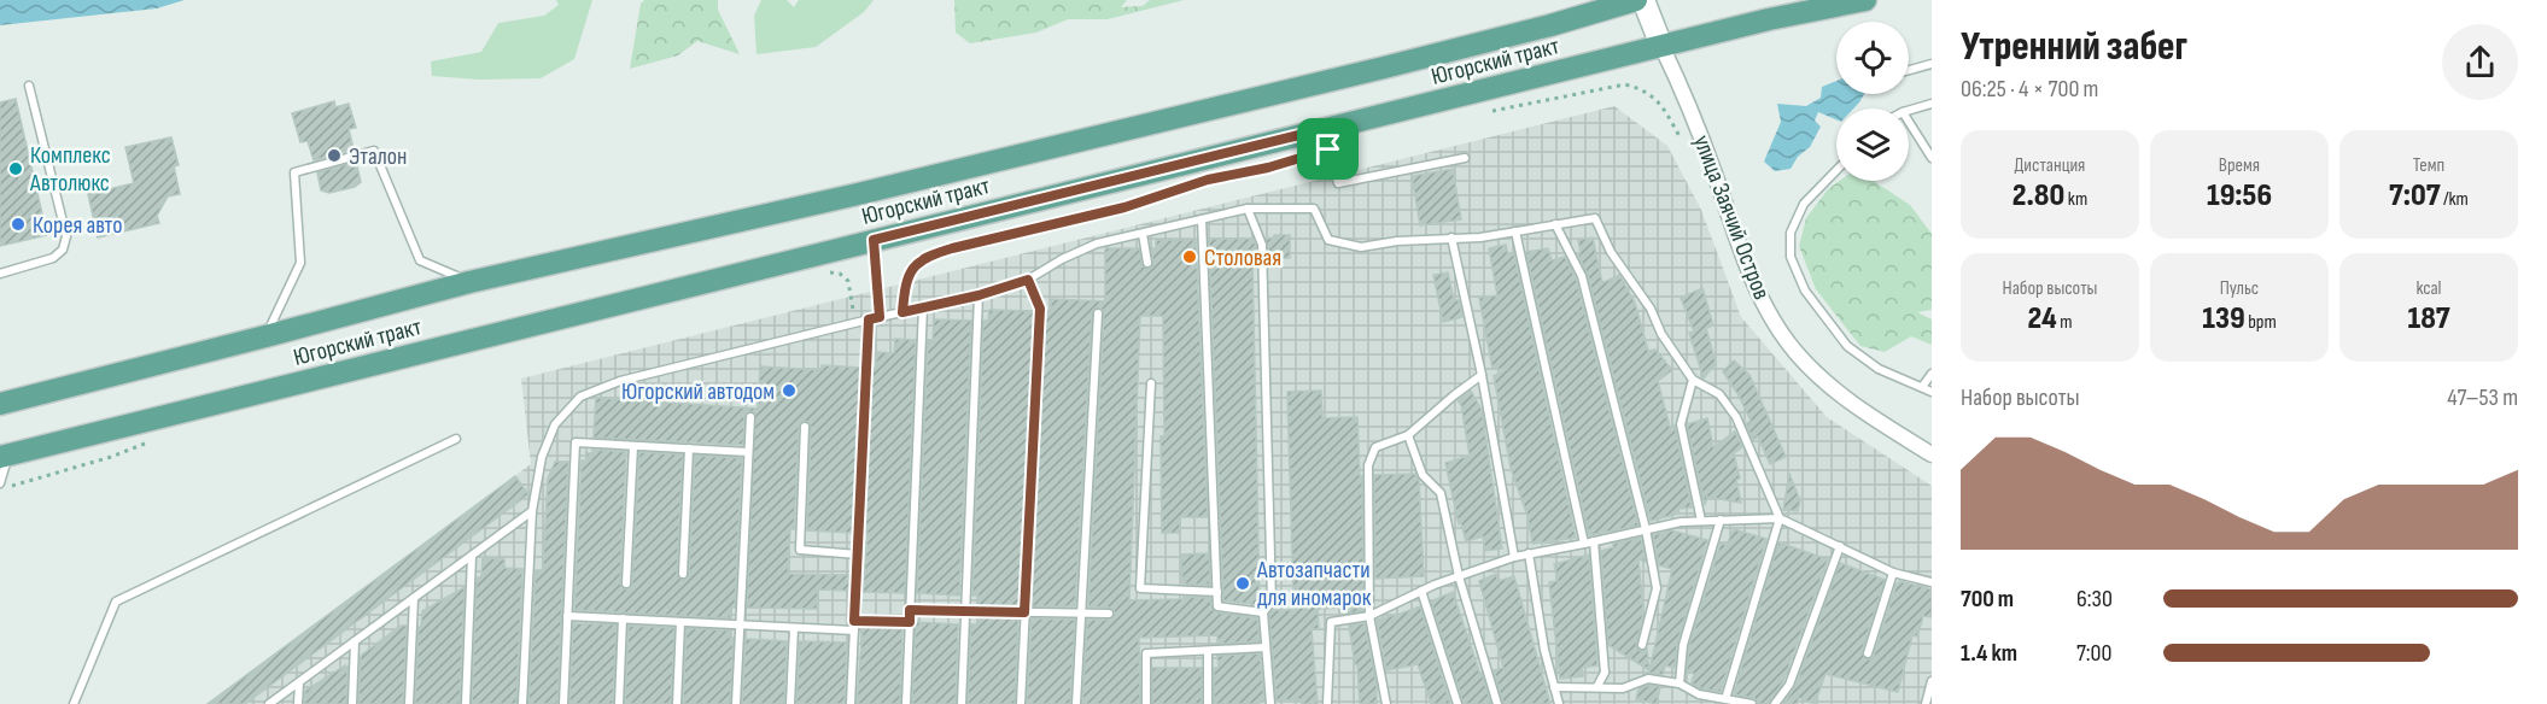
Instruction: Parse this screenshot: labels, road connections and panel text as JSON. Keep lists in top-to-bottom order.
{
  "streets": {
    "main road": ["Югорский тракт", "улица Заячий Остров"]
  },
  "crossings": [
    ["Югорский тракт", "улица Заячий Остров"]
  ],
  "places": [
    "Эталон",
    "Комплекс Автолюкс",
    "Корея авто",
    "Столовая",
    "Югорский автодом",
    "Автозапчасти для иномарок"
  ],
  "page": {
    "heading": ["Утренний забег", "06:25 · 4 × 700 m"],
    "stats": [
      ["Дистанция", "2.80 km"],
      ["Время", "19:56"],
      ["Темп", "7:07 /km"],
      ["Набор высоты", "24 m"],
      ["Пульс", "139 bpm"],
      ["kcal", "187"]
    ],
    "chart": ["Набор высоты", "47–53 m"],
    "list": [
      {
        "name": "700 m",
        "note": "6:30"
      },
      {
        "name": "1.4 km",
        "note": "7:00"
      }
    ]
  }
}
